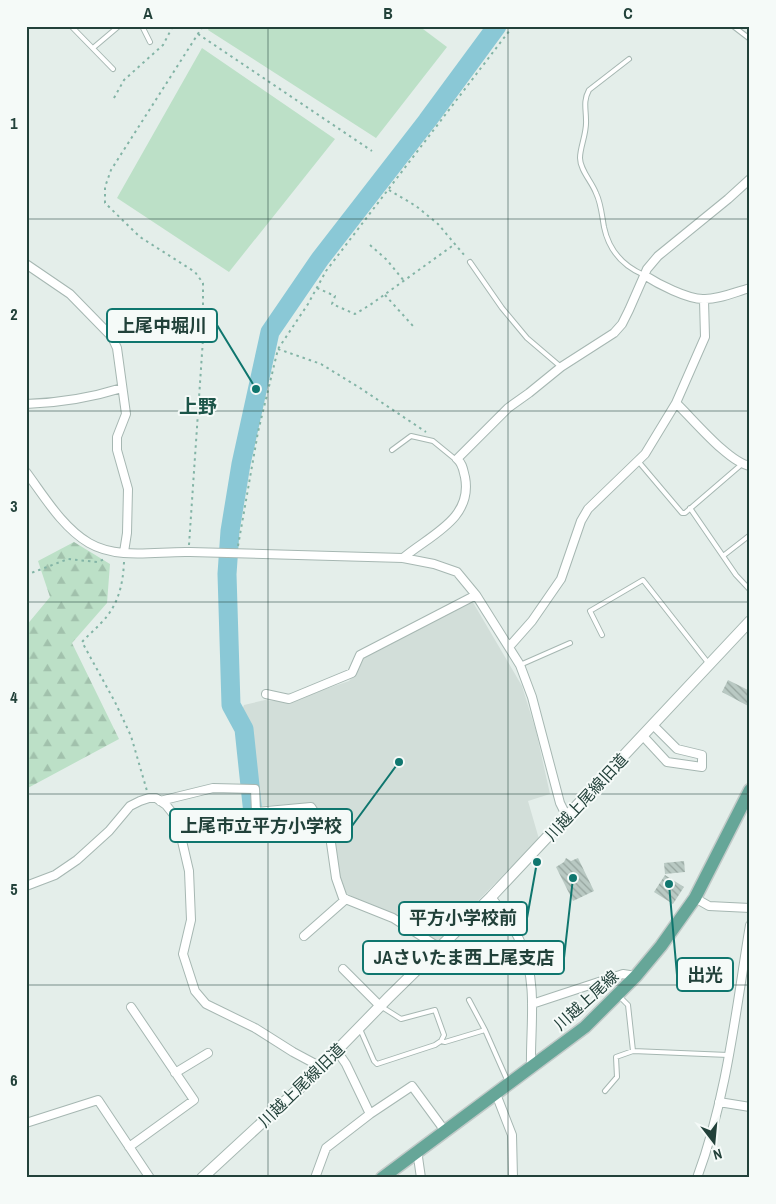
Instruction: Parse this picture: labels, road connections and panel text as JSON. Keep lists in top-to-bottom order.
{
  "streets": {
    "main road": ["川越上尾線"],
    "street": ["川越上尾線旧道"]
  },
  "districts": ["上野"],
  "places": [
    "上尾中堀川",
    "上尾市立平方小学校",
    "平方小学校前",
    "JAさいたま西上尾支店",
    "出光"
  ],
  "north": "bottom",
  "grid": {
    "columns": ["A", "B", "C"],
    "rows": [
      "1",
      "2",
      "3",
      "4",
      "5",
      "6"
    ]
  }
}
